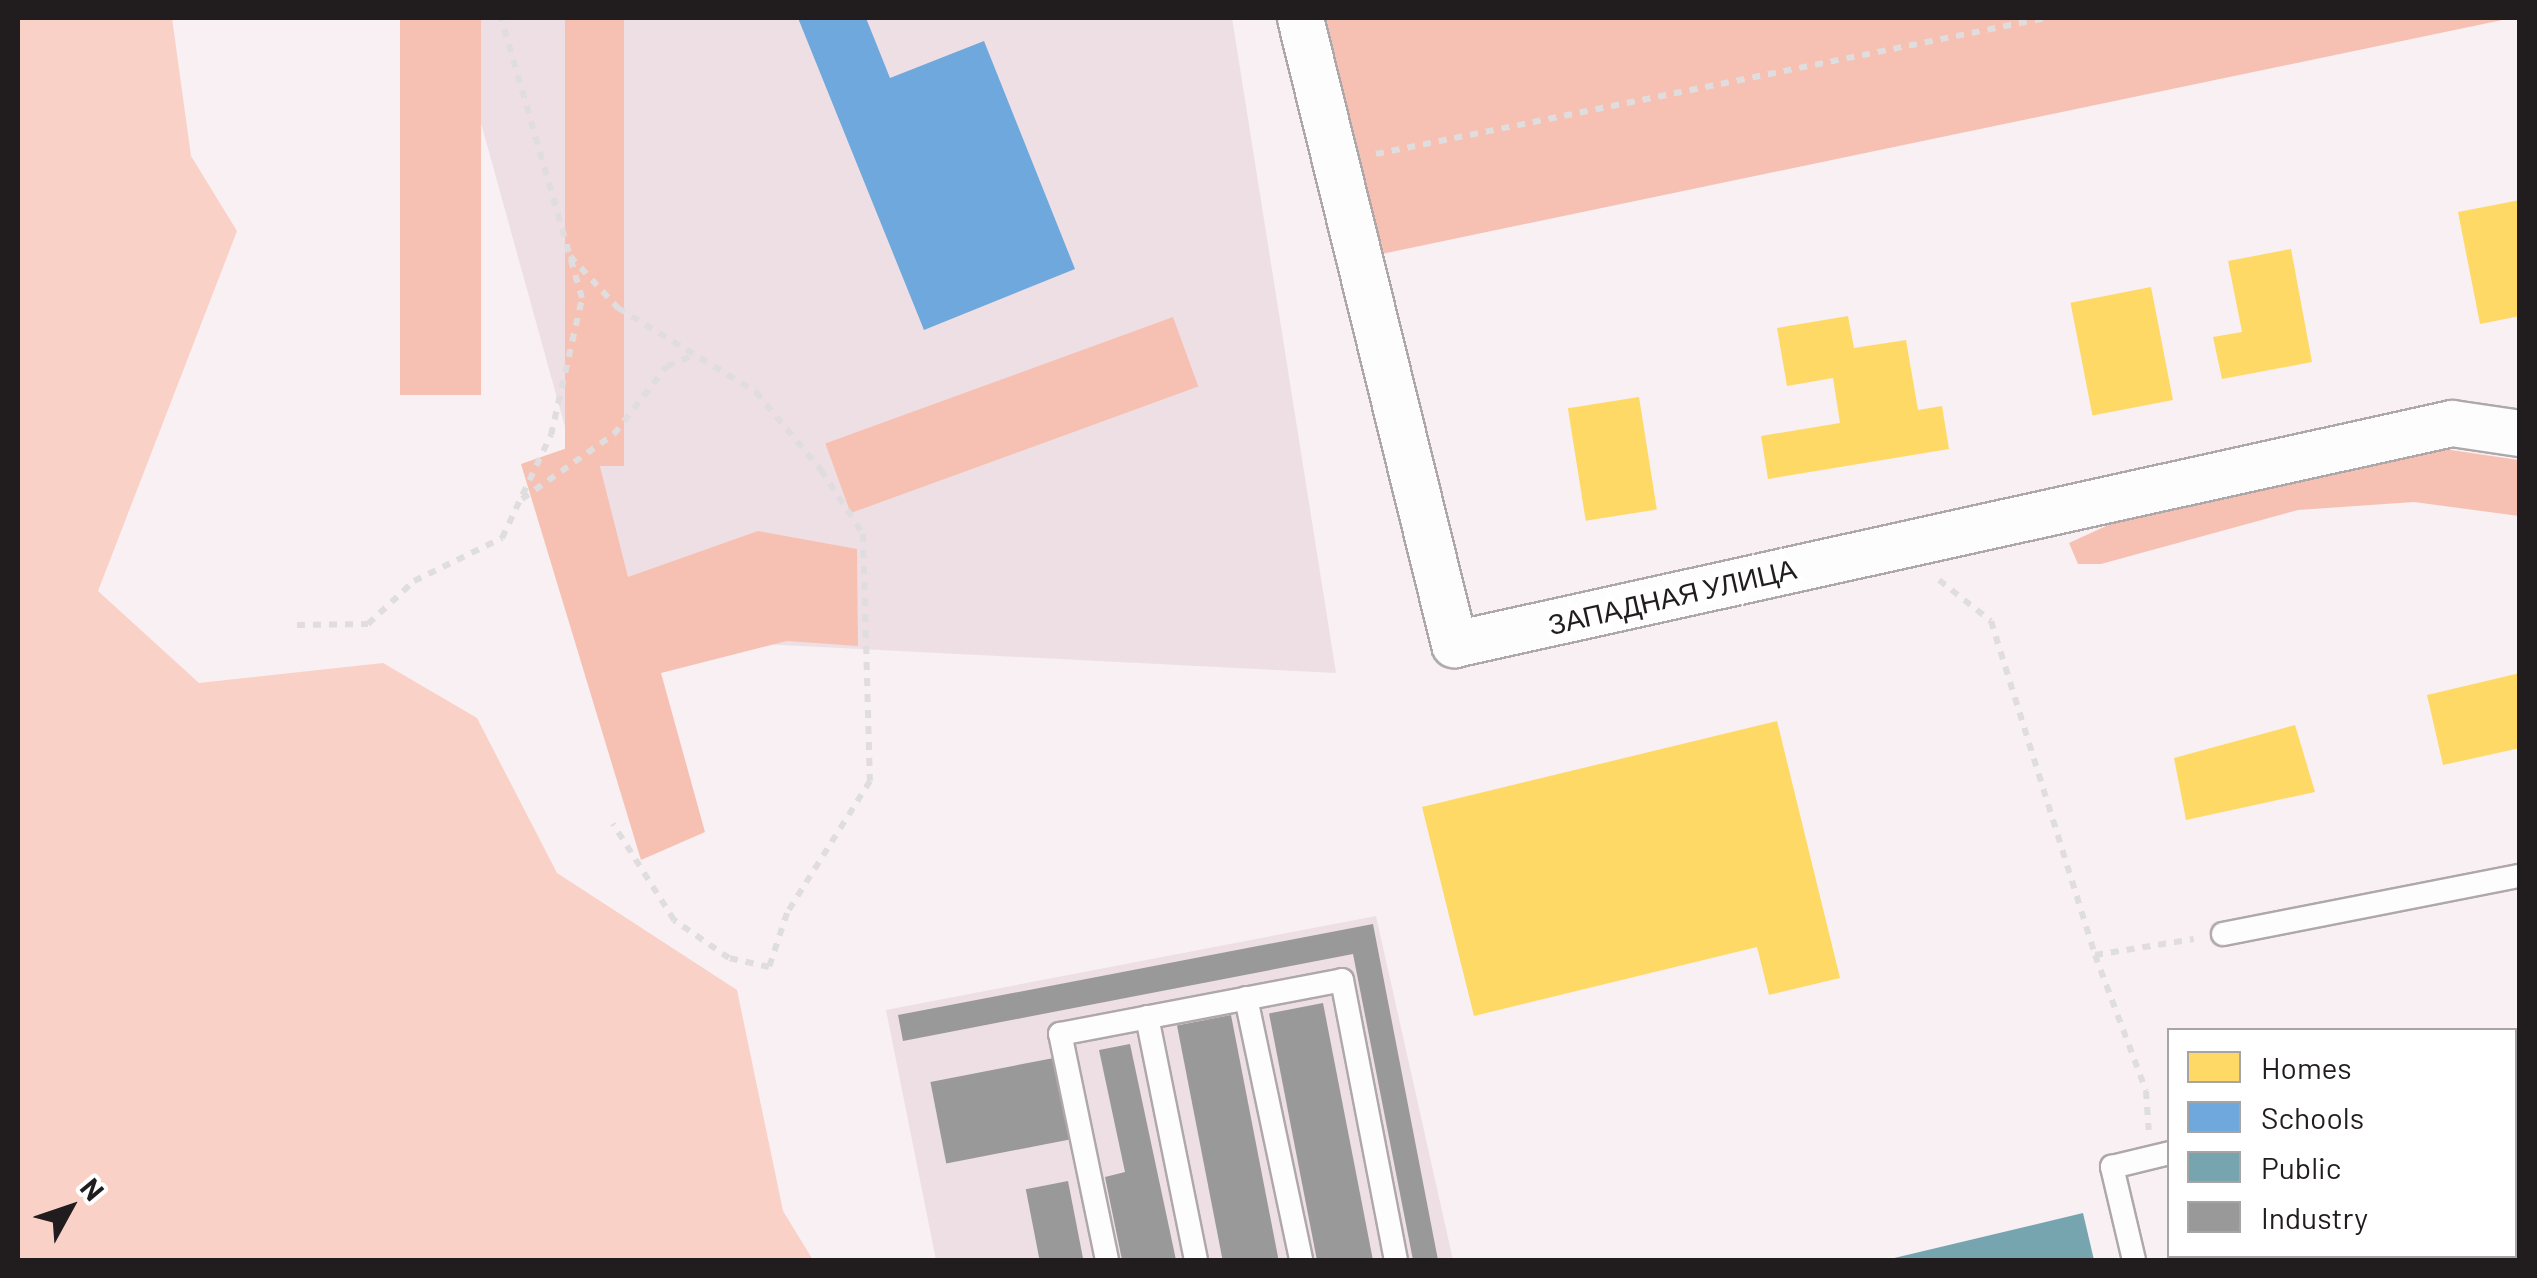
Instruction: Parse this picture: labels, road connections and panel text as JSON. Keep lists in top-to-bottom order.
{
  "streets": {
    "street": ["ЗАПАДНАЯ УЛИЦА"]
  },
  "legend": [
    "Homes",
    "Schools",
    "Public",
    "Industry"
  ],
  "north": "top right"
}
